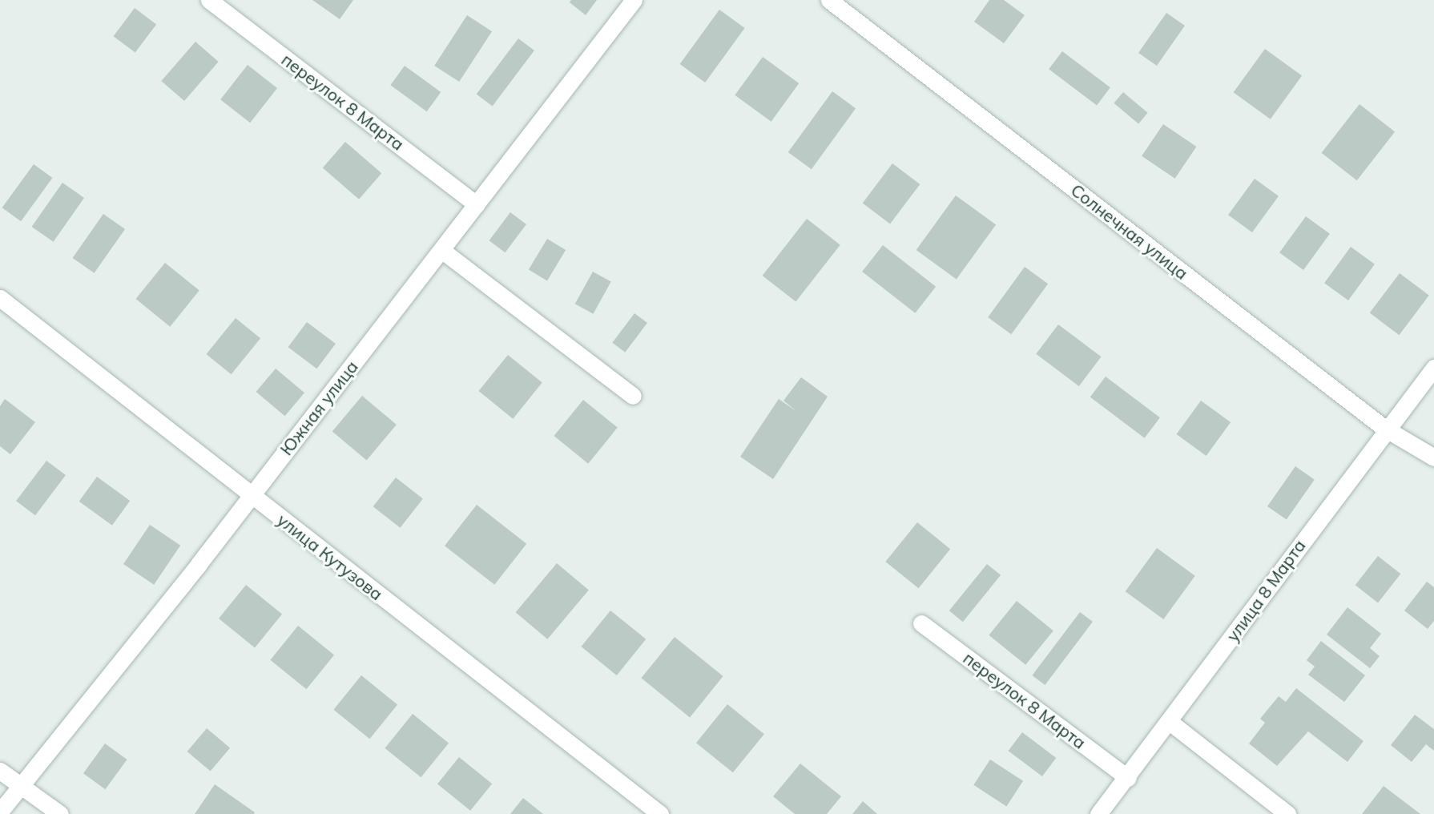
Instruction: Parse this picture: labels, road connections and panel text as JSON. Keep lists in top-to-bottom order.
{
  "streets": {
    "street": [
      "переулок 8 Марта",
      "Солнечная улица",
      "Южная улица",
      "улица Кутузова",
      "улица 8 Марта"
    ]
  },
  "crossings": [
    ["переулок 8 Марта", "Южная улица"],
    ["переулок 8 Марта", "улица 8 Марта"],
    ["Солнечная улица", "улица 8 Марта"],
    ["Южная улица", "улица Кутузова"]
  ]
}
